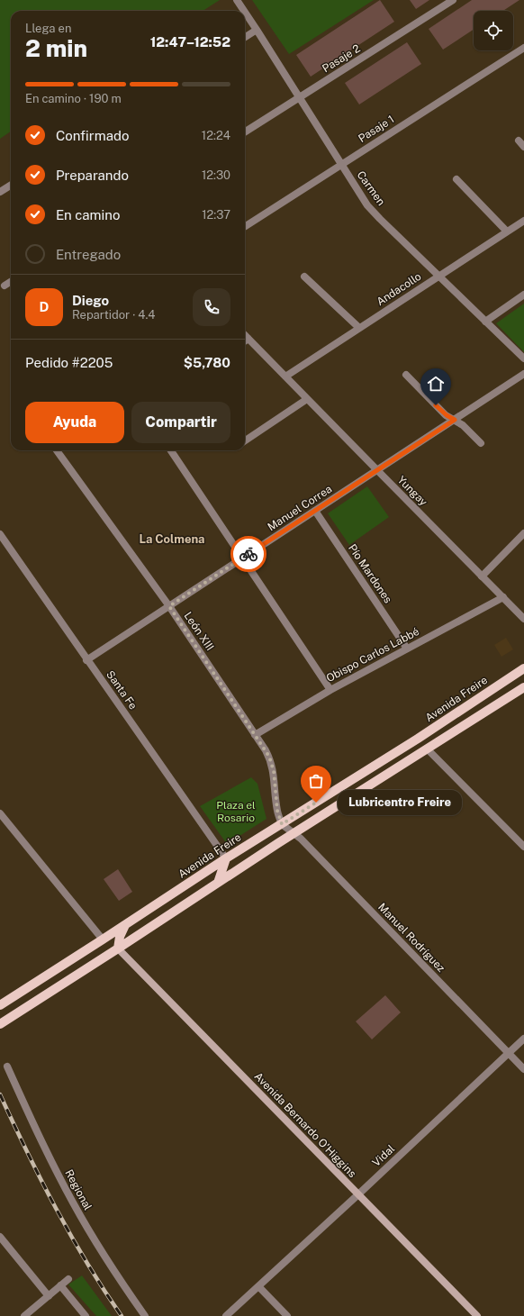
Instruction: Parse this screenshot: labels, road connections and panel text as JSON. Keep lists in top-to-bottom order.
{
  "streets": {
    "main road": ["Avenida Freire", "Avenida Bernardo O'Higgins"],
    "street": [
      "Pasaje 2",
      "Pasaje 1",
      "Carmen",
      "Andacollo",
      "Yungay",
      "Manuel Correa",
      "Pío Mardones",
      "León XIII",
      "Obispo Carlos Labbé",
      "Santa Fe",
      "Manuel Rodríguez",
      "Vidal",
      "Regional"
    ]
  },
  "crossings": [
    ["Pasaje 2", "Carmen"],
    ["Pasaje 1", "Carmen"],
    ["Carmen", "Andacollo"],
    ["Andacollo", "Yungay"],
    ["Yungay", "Manuel Correa"],
    ["Yungay", "Obispo Carlos Labbé"],
    ["Manuel Correa", "Pío Mardones"],
    ["Manuel Correa", "León XIII"],
    ["Manuel Correa", "Santa Fe"],
    ["Pío Mardones", "Obispo Carlos Labbé"],
    ["León XIII", "Obispo Carlos Labbé"],
    ["León XIII", "Avenida Freire"],
    ["León XIII", "Manuel Rodríguez"],
    ["Santa Fe", "Avenida Freire"],
    ["Avenida Freire", "Manuel Rodríguez"],
    ["Manuel Rodríguez", "Vidal"],
    ["Avenida Bernardo O'Higgins", "Vidal"]
  ],
  "districts": ["La Colmena"],
  "parks": ["Plaza el Rosario"],
  "places": ["Lubricentro Freire"],
  "page": {
    "heading": ["2 min", "Llega en", "12:47–12:52"],
    "panel": [
      "Diego",
      "Repartidor · 4.4",
      "Pedido #2205",
      "$5,780"
    ],
    "bar": "En camino · 190 m",
    "list": [
      ["Confirmado", "12:24"],
      ["Preparando", "12:30"],
      ["En camino", "12:37"],
      "Entregado"
    ],
    "round": "D",
    "buttons": ["Ayuda", "Compartir"],
    "bubble": "Lubricentro Freire"
  }
}
